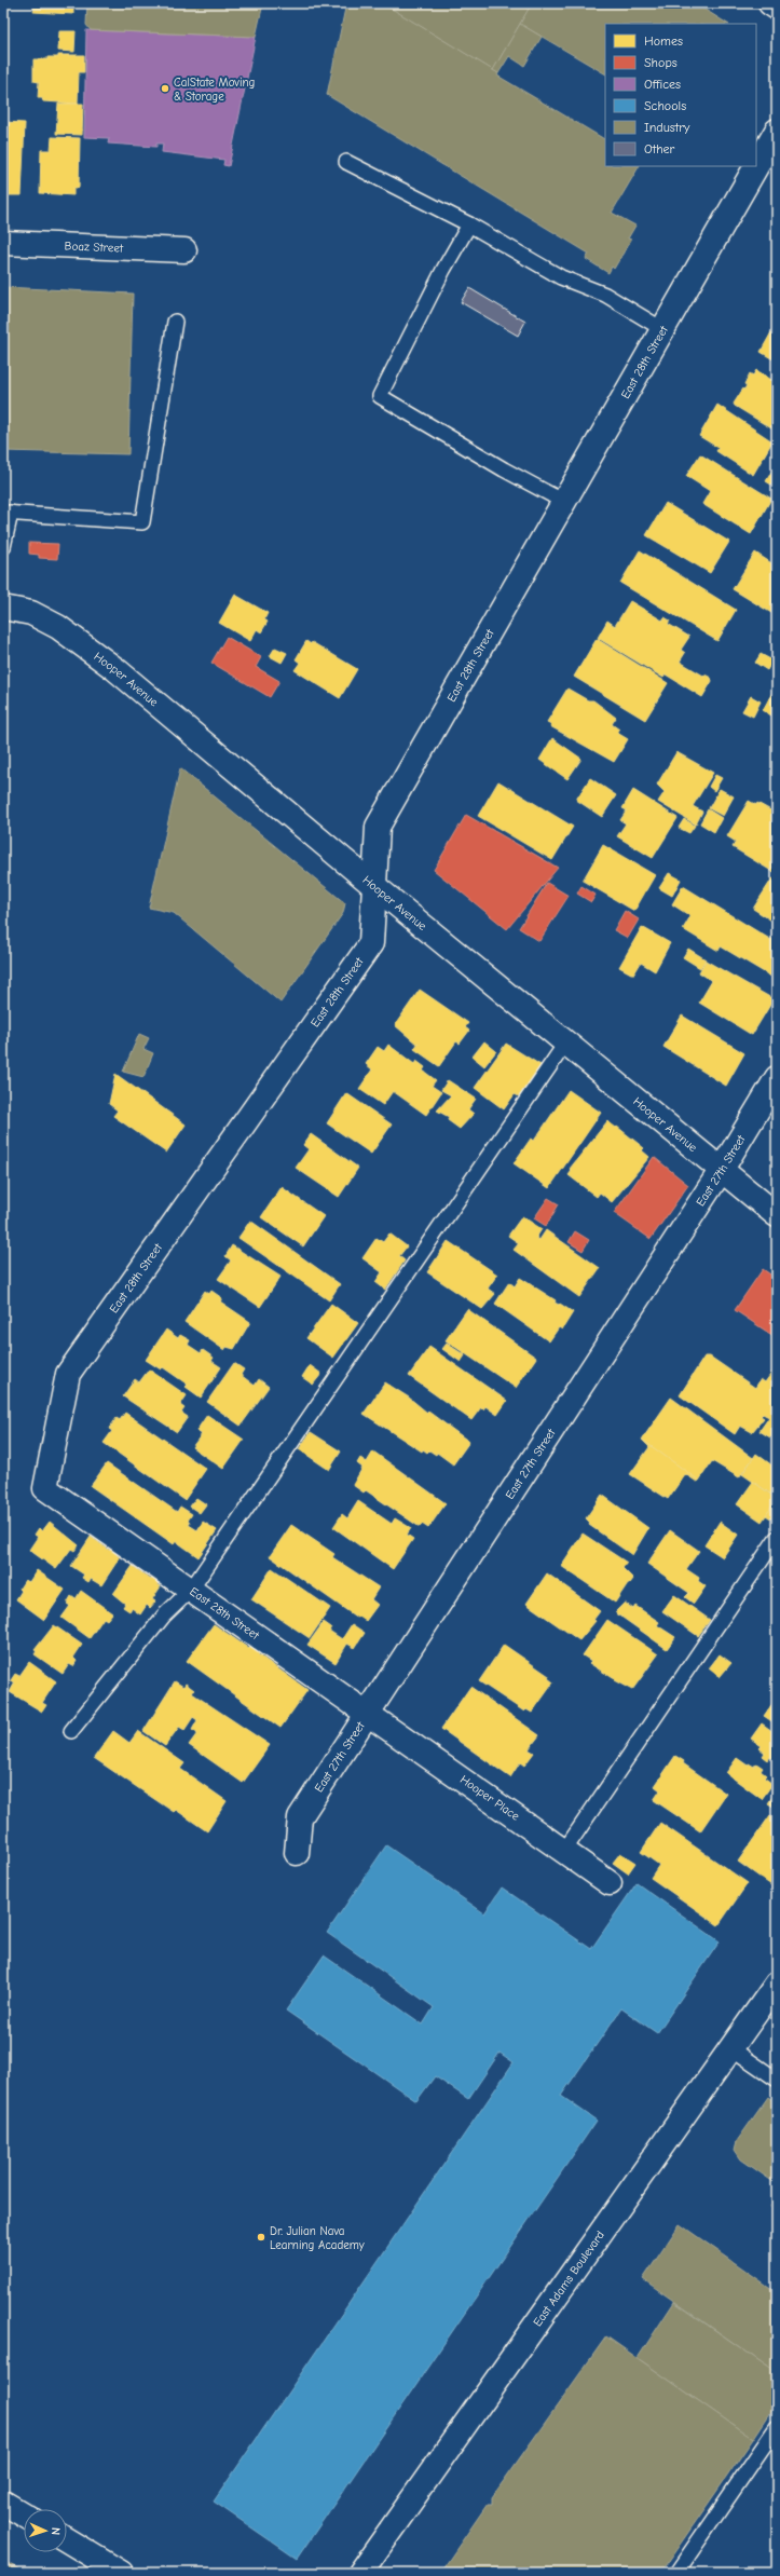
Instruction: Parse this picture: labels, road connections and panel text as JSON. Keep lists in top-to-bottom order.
{
  "streets": {
    "street": [
      "Boaz Street",
      "East 28th Street",
      "Hooper Avenue",
      "East 27th Street",
      "Hooper Place",
      "East Adams Boulevard"
    ]
  },
  "crossings": [
    ["East 28th Street", "Hooper Avenue"],
    ["East 28th Street", "East 27th Street"],
    ["East 28th Street", "Hooper Place"],
    ["Hooper Avenue", "East 27th Street"],
    ["East 27th Street", "Hooper Place"]
  ],
  "places": ["CalState Moving & Storage", "Dr. Julian Nava Learning Academy"],
  "legend": [
    "Homes",
    "Shops",
    "Offices",
    "Schools",
    "Industry",
    "Other"
  ],
  "north": "right"
}
